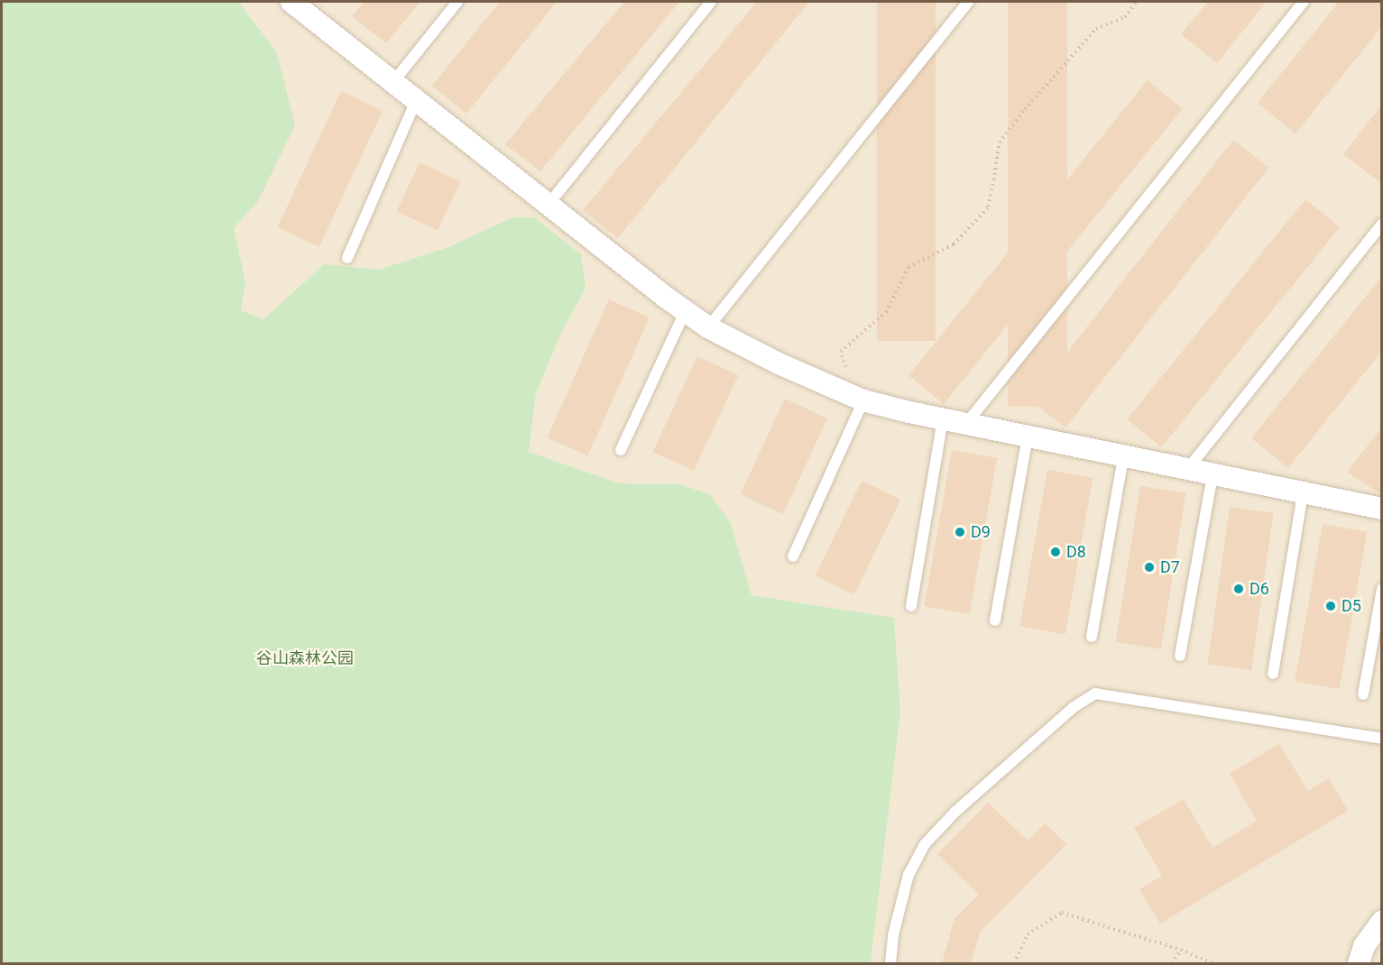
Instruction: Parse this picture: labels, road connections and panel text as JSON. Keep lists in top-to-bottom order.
{
  "parks": ["谷山森林公园"],
  "places": [
    "D9",
    "D8",
    "D7",
    "D6",
    "D5"
  ]
}
